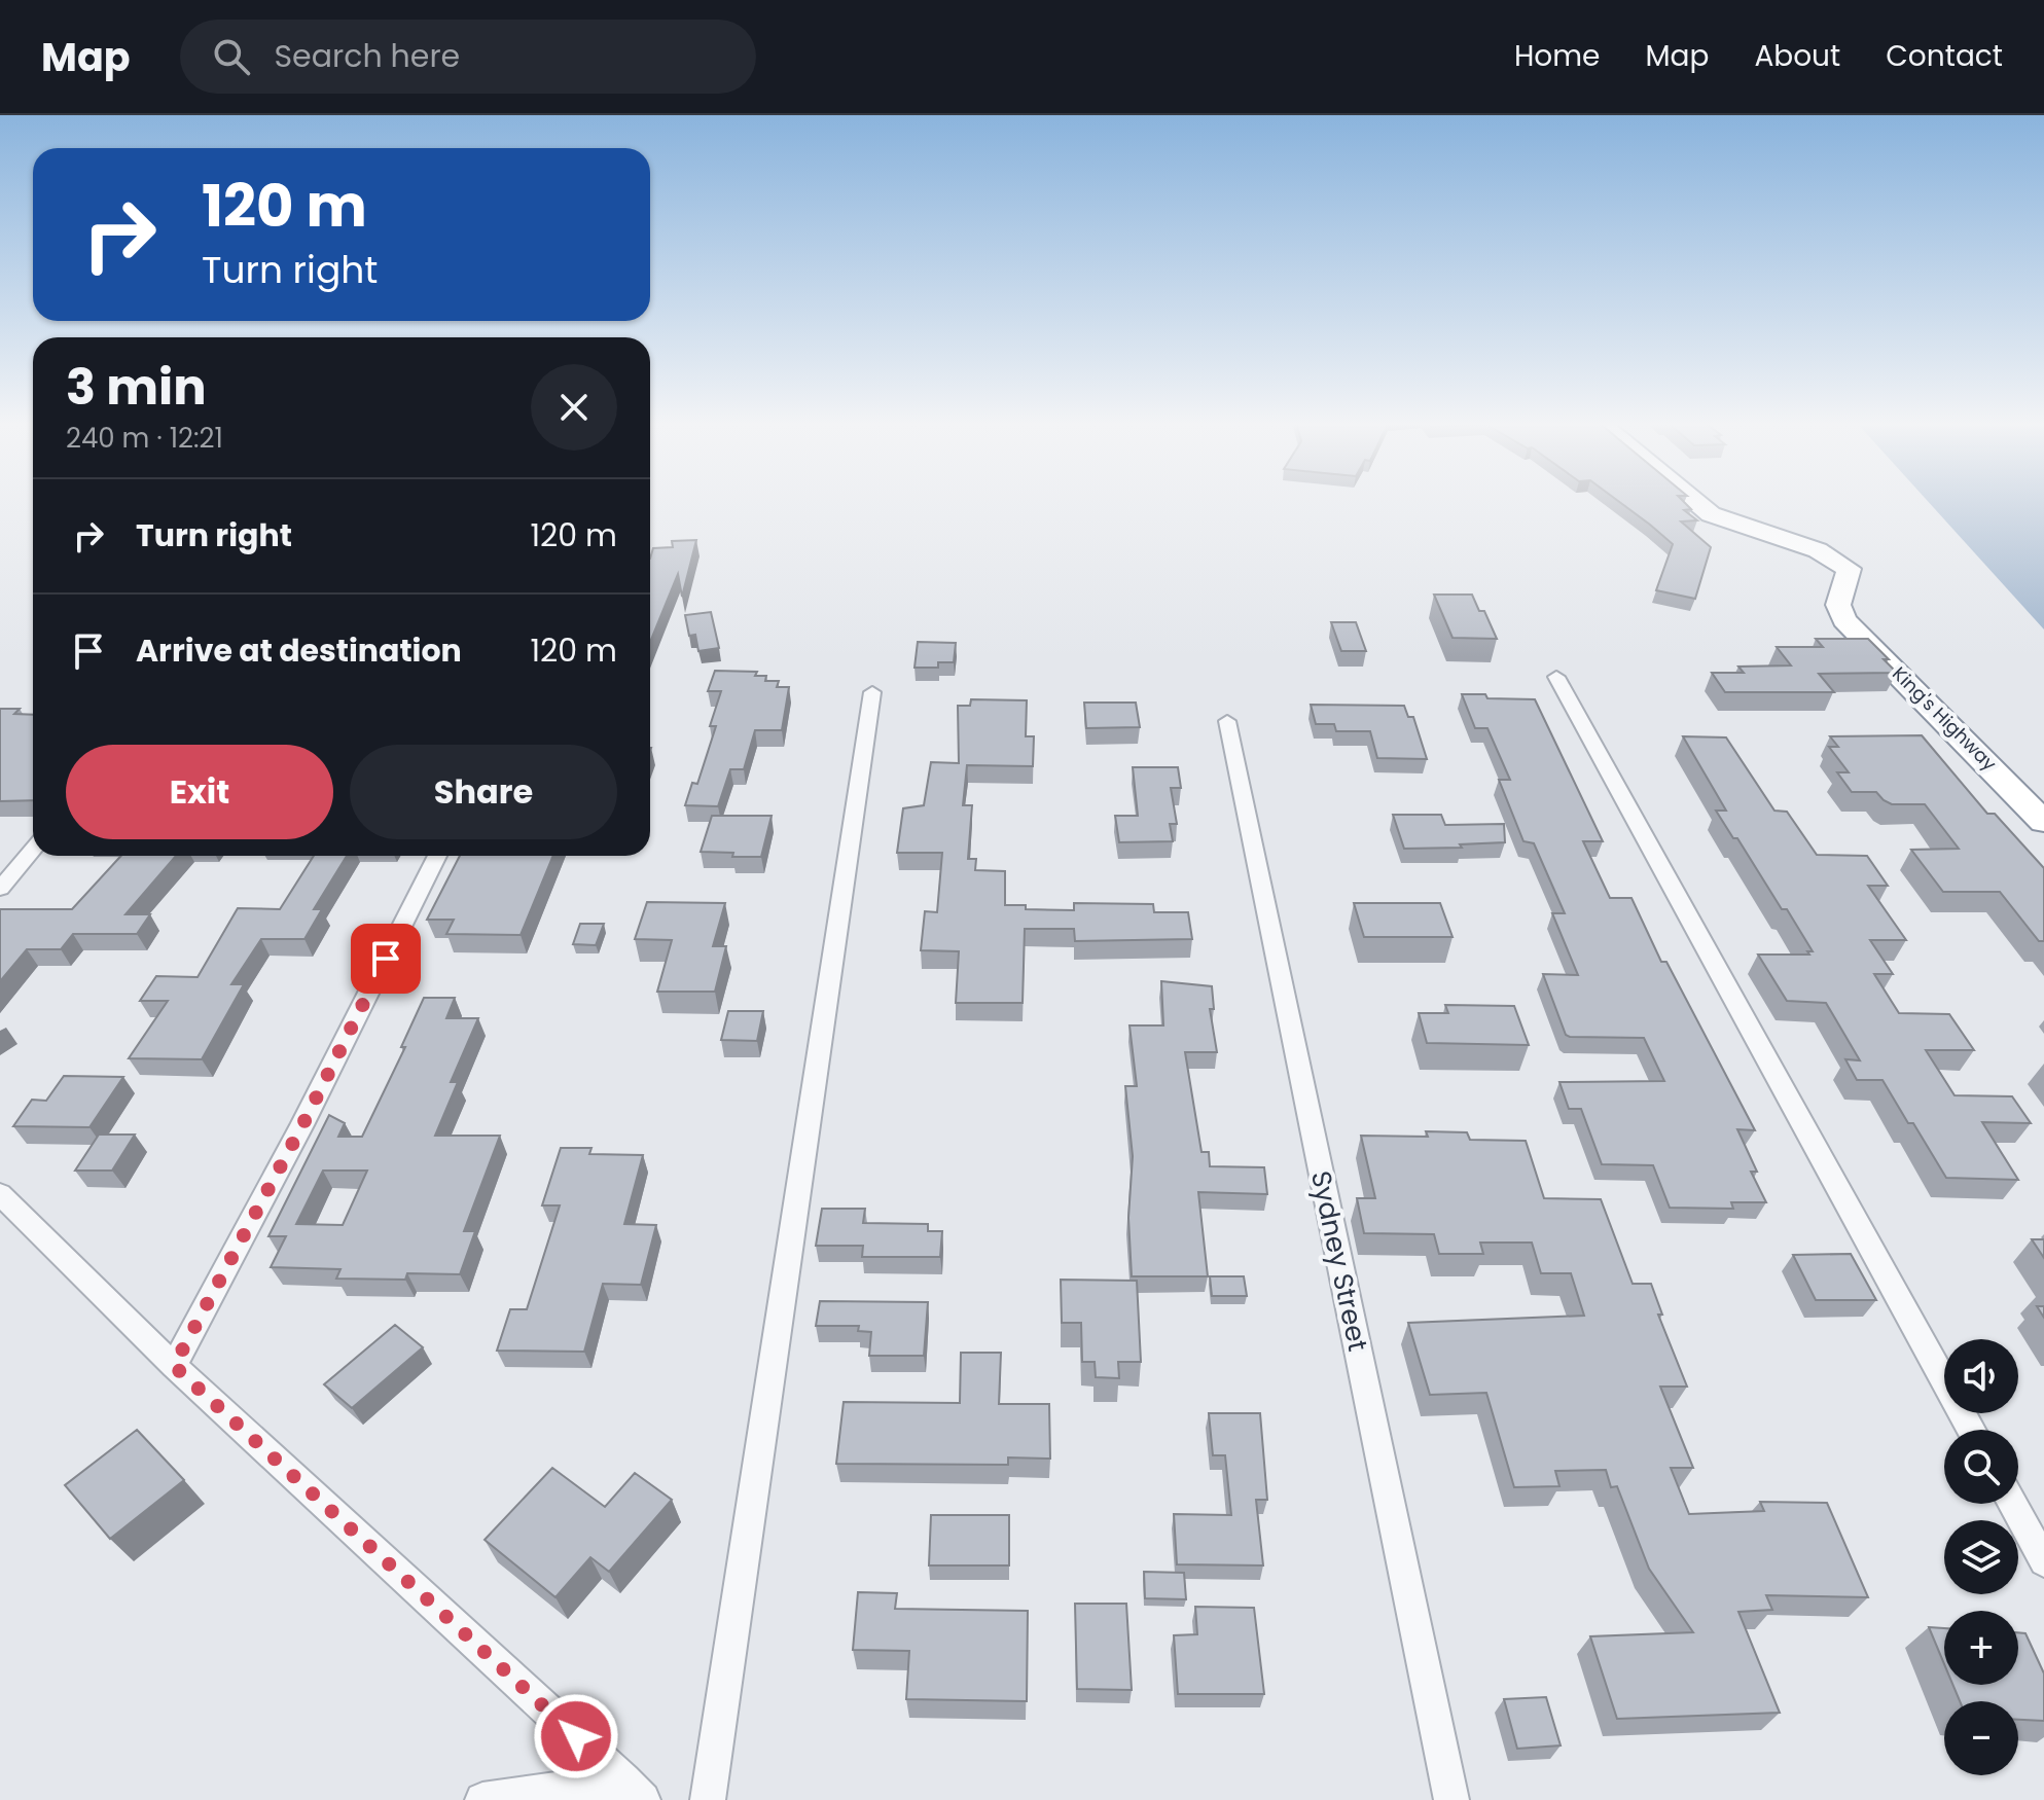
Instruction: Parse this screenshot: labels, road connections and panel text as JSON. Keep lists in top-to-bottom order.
{
  "streets": {
    "highway": ["King's Highway"],
    "street": ["Sydney Street"]
  },
  "page": {
    "header": "Map",
    "search": "Search here",
    "nav": [
      "Home",
      "Map",
      "About",
      "Contact"
    ],
    "turn": ["120 m", "Turn right"],
    "heading": ["3 min", "240 m · 12:21"],
    "list": [
      {
        "name": "Turn right",
        "value": "120 m"
      },
      {
        "name": "Arrive at destination",
        "value": "120 m"
      }
    ],
    "buttons": ["Exit", "Share"],
    "map_buttons": ["+", "−"]
  }
}
